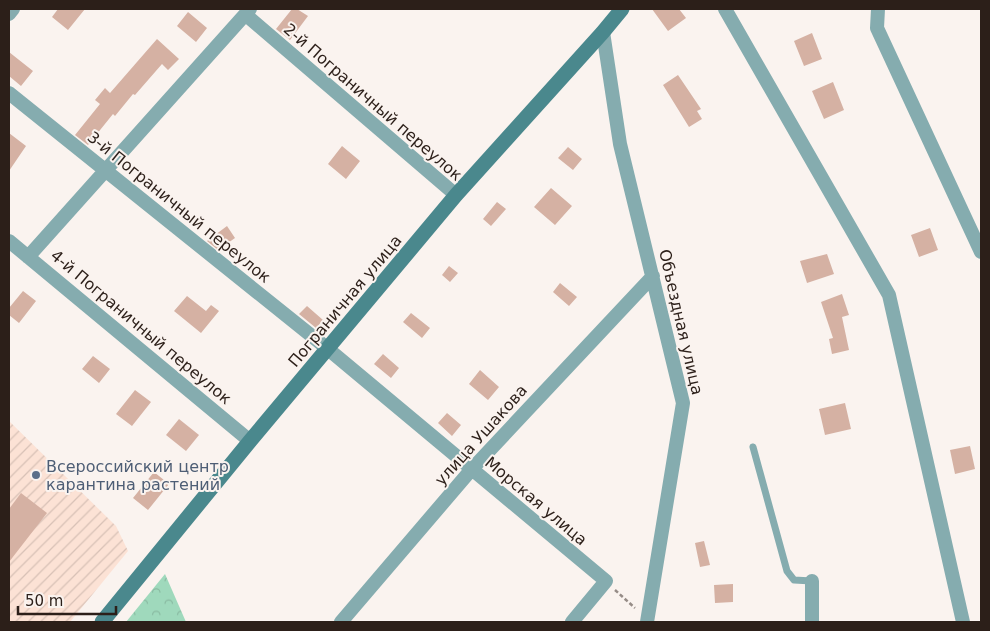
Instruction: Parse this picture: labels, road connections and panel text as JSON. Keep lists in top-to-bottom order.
{
  "streets": {
    "street": [
      "2-й Пограничный переулок",
      "3-й Пограничный переулок",
      "Пограничная улица",
      "Объездная улица",
      "4-й Пограничный переулок",
      "улица Ушакова",
      "Морская улица"
    ]
  },
  "crossings": [
    ["2-й Пограничный переулок", "Пограничная улица"],
    ["3-й Пограничный переулок", "Пограничная улица"],
    ["3-й Пограничный переулок", "Морская улица"],
    ["Пограничная улица", "Объездная улица"],
    ["Пограничная улица", "4-й Пограничный переулок"],
    ["Пограничная улица", "Морская улица"],
    ["Объездная улица", "улица Ушакова"],
    ["улица Ушакова", "Морская улица"]
  ],
  "places": ["Всероссийский центр карантина растений"],
  "scale_bar": "50 m"
}
